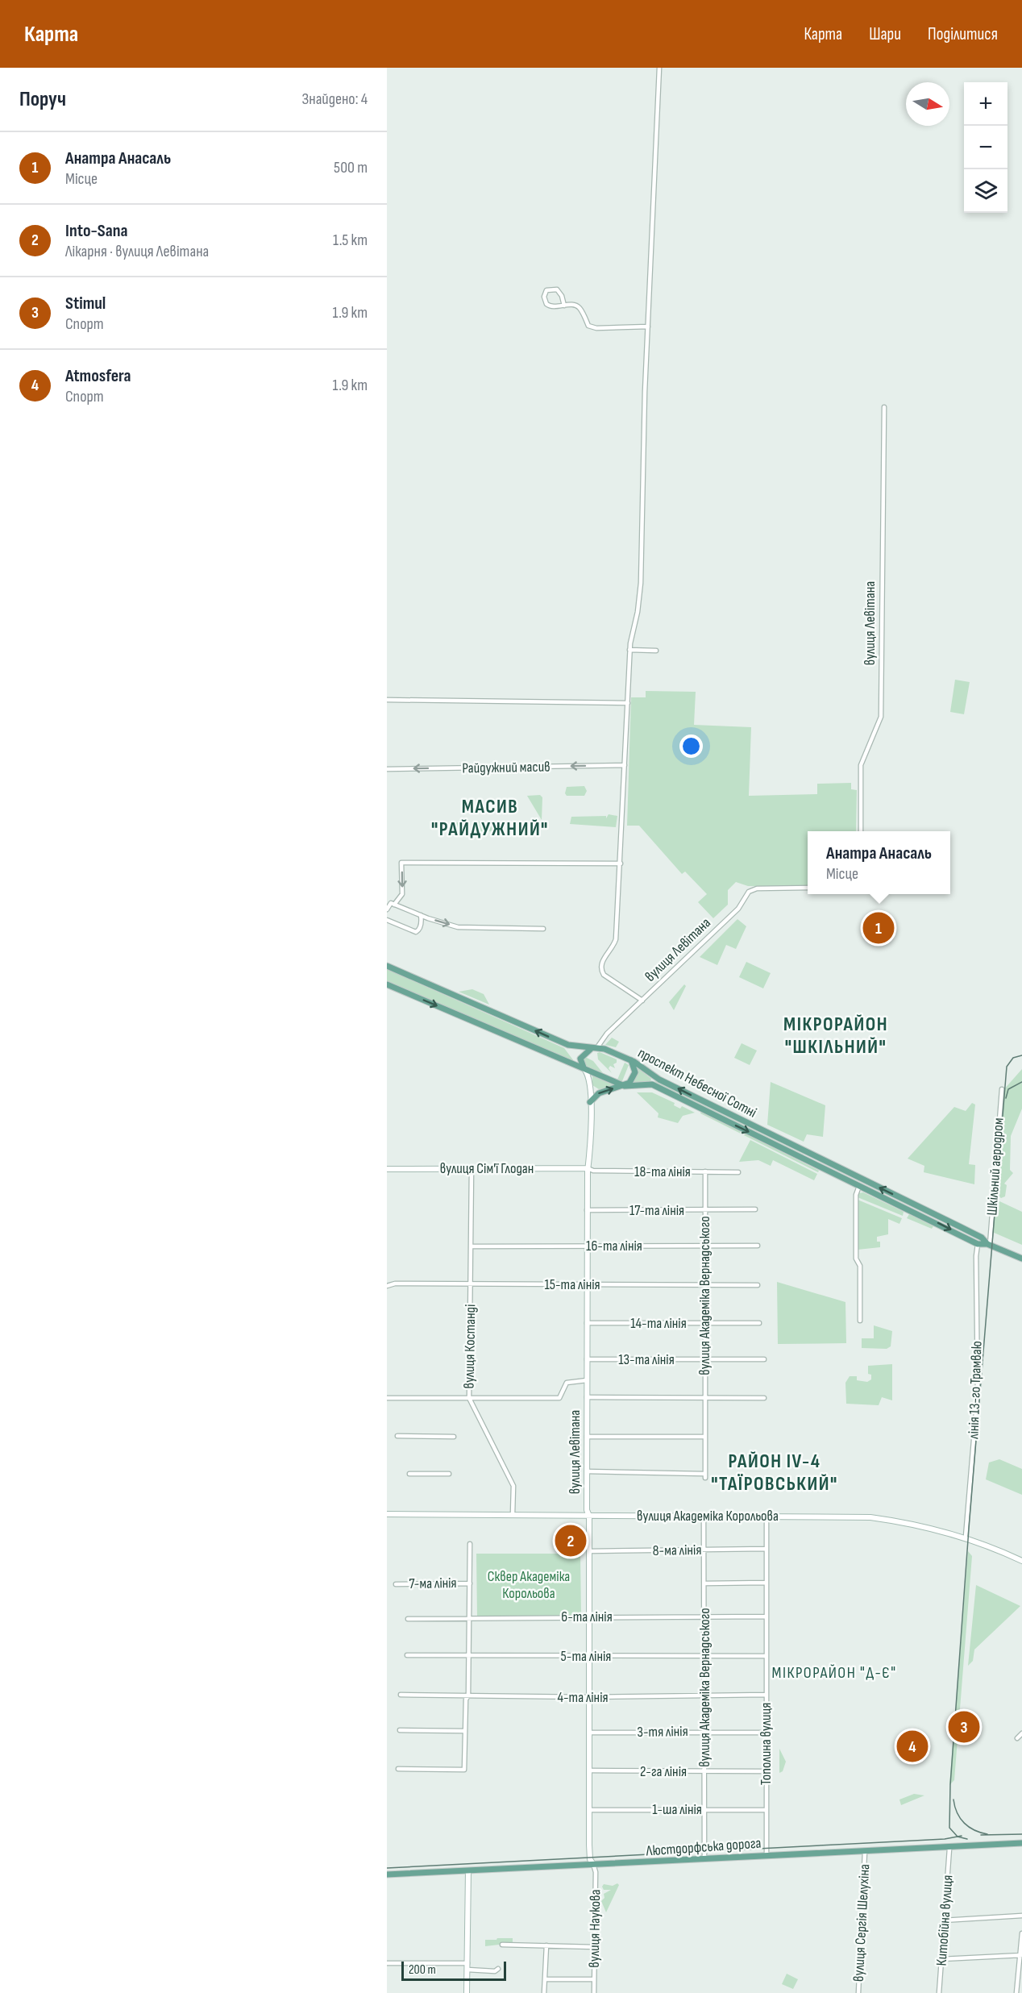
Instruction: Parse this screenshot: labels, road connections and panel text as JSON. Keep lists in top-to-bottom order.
{
  "streets": {
    "main road": [
      "вулиця Левітана",
      "проспект Небесної Сотні",
      "вулиця Сім'ї Глодан",
      "вулиця Академіка Корольова",
      "Люстдорфська дорога"
    ],
    "street": [
      "Райдужний масив",
      "Шкільний аеродром",
      "18-та лінія",
      "17-та лінія",
      "16-та лінія",
      "15-та лінія",
      "вулиця Академіка Вернадського",
      "14-та лінія",
      "вулиця Костанді",
      "13-та лінія",
      "лінія 13-го Трамваю",
      "8-ма лінія",
      "7-ма лінія",
      "6-та лінія",
      "5-та лінія",
      "4-та лінія",
      "3-тя лінія",
      "Тополина вулиця",
      "2-га лінія",
      "1-ша лінія",
      "Китобійна вулиця",
      "вулиця Сергія Шелухіна",
      "вулиця Наукова"
    ]
  },
  "crossings": [
    ["вулиця Левітана", "проспект Небесної Сотні"],
    ["вулиця Левітана", "вулиця Сім'ї Глодан"],
    ["вулиця Левітана", "18-та лінія"],
    ["вулиця Левітана", "17-та лінія"],
    ["вулиця Левітана", "16-та лінія"],
    ["вулиця Левітана", "15-та лінія"],
    ["вулиця Левітана", "вулиця Академіка Вернадського"],
    ["вулиця Левітана", "14-та лінія"],
    ["вулиця Левітана", "13-та лінія"],
    ["вулиця Левітана", "вулиця Академіка Корольова"],
    ["вулиця Левітана", "8-ма лінія"],
    ["вулиця Левітана", "6-та лінія"],
    ["вулиця Левітана", "5-та лінія"],
    ["вулиця Левітана", "4-та лінія"],
    ["вулиця Левітана", "3-тя лінія"],
    ["вулиця Левітана", "2-га лінія"],
    ["вулиця Левітана", "1-ша лінія"],
    ["вулиця Левітана", "Люстдорфська дорога"],
    ["вулиця Левітана", "вулиця Наукова"],
    ["проспект Небесної Сотні", "Шкільний аеродром"],
    ["проспект Небесної Сотні", "лінія 13-го Трамваю"],
    ["вулиця Сім'ї Глодан", "18-та лінія"],
    ["вулиця Сім'ї Глодан", "вулиця Костанді"],
    ["18-та лінія", "вулиця Академіка Вернадського"],
    ["17-та лінія", "вулиця Академіка Вернадського"],
    ["16-та лінія", "вулиця Академіка Вернадського"],
    ["16-та лінія", "вулиця Костанді"],
    ["15-та лінія", "вулиця Академіка Вернадського"],
    ["15-та лінія", "вулиця Костанді"],
    ["вулиця Академіка Вернадського", "14-та лінія"],
    ["вулиця Академіка Вернадського", "13-та лінія"],
    ["вулиця Академіка Вернадського", "вулиця Академіка Корольова"],
    ["вулиця Академіка Вернадського", "8-ма лінія"],
    ["вулиця Академіка Вернадського", "6-та лінія"],
    ["вулиця Академіка Вернадського", "5-та лінія"],
    ["вулиця Академіка Вернадського", "4-та лінія"],
    ["вулиця Академіка Вернадського", "3-тя лінія"],
    ["вулиця Академіка Вернадського", "2-га лінія"],
    ["вулиця Академіка Вернадського", "1-ша лінія"],
    ["вулиця Академіка Вернадського", "Люстдорфська дорога"],
    ["вулиця Костанді", "вулиця Академіка Корольова"],
    ["лінія 13-го Трамваю", "вулиця Академіка Корольова"],
    ["вулиця Академіка Корольова", "Тополина вулиця"],
    ["8-ма лінія", "Тополина вулиця"],
    ["6-та лінія", "Тополина вулиця"],
    ["5-та лінія", "Тополина вулиця"],
    ["4-та лінія", "Тополина вулиця"],
    ["3-тя лінія", "Тополина вулиця"],
    ["Тополина вулиця", "2-га лінія"],
    ["Тополина вулиця", "1-ша лінія"],
    ["Тополина вулиця", "Люстдорфська дорога"],
    ["Люстдорфська дорога", "Китобійна вулиця"],
    ["Люстдорфська дорога", "вулиця Сергія Шелухіна"],
    ["Люстдорфська дорога", "вулиця Наукова"]
  ],
  "one_way": ["Райдужний масив"],
  "districts": [
    "МАСИВ \"РАЙДУЖНИЙ\"",
    "МІКРОРАЙОН \"ШКІЛЬНИЙ\"",
    "РАЙОН IV-4 \"ТАЇРОВСЬКИЙ\"",
    "МІКРОРАЙОН \"Д-Є\""
  ],
  "parks": ["Сквер Академіка Корольова"],
  "scale_bar": "200 m",
  "north": "right",
  "page": {
    "header": "Карта",
    "nav": ["Карта", "Шари", "Поділитися"],
    "heading": ["Поруч", "Знайдено: 4"],
    "map_buttons": ["+", "−"],
    "list": [
      {
        "mark": "1",
        "name": "Анатра Анасаль",
        "note": "Місце",
        "value": "500 m"
      },
      {
        "mark": "2",
        "name": "Into-Sana",
        "note": "Лікарня · вулиця Левітана",
        "value": "1.5 km"
      },
      {
        "mark": "3",
        "name": "Stimul",
        "note": "Спорт",
        "value": "1.9 km"
      },
      {
        "mark": "4",
        "name": "Atmosfera",
        "note": "Спорт",
        "value": "1.9 km"
      }
    ],
    "popup": ["Анатра Анасаль", "Місце"],
    "pins": [
      "1",
      "2",
      "3",
      "4"
    ],
    "scale": "200 m"
  }
}
